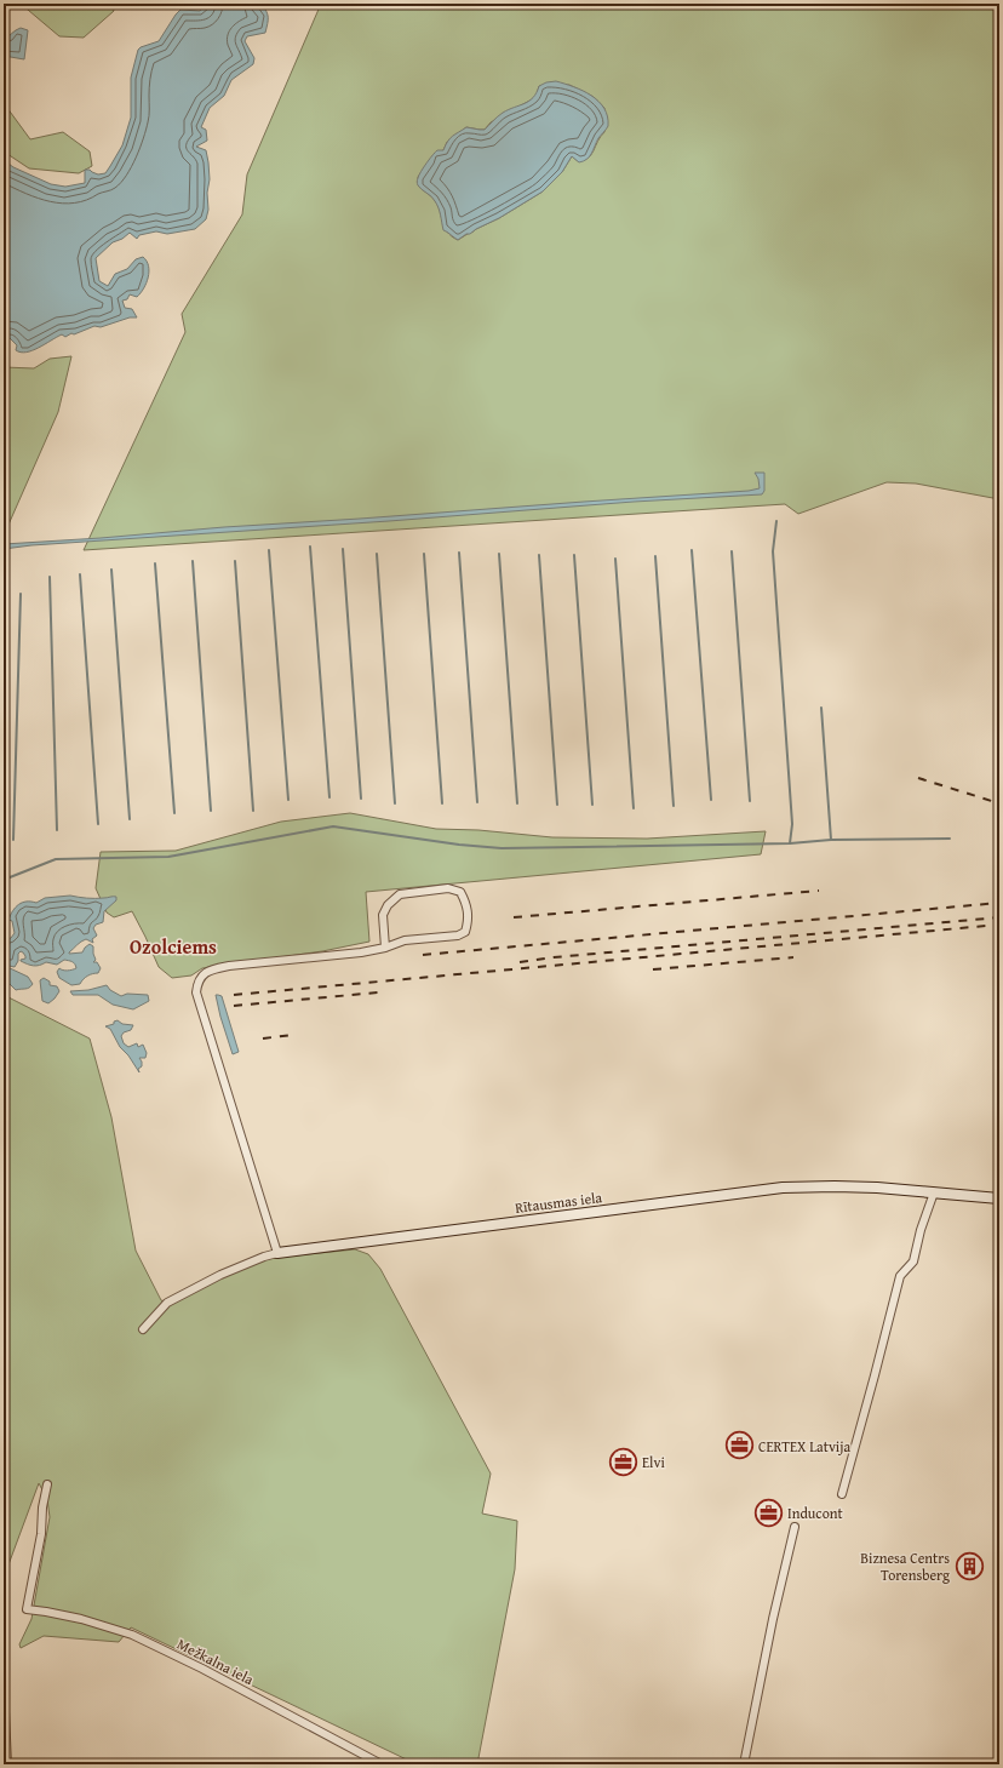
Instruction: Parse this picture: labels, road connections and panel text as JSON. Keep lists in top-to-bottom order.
{
  "streets": {
    "street": ["Rītausmas iela", "Mežkalna iela"]
  },
  "districts": ["Ozolciems"],
  "places": {
    "office": ["CERTEX Latvija", "Elvi", "Inducont"],
    "building": ["Biznesa Centrs Torensberg"]
  }
}
